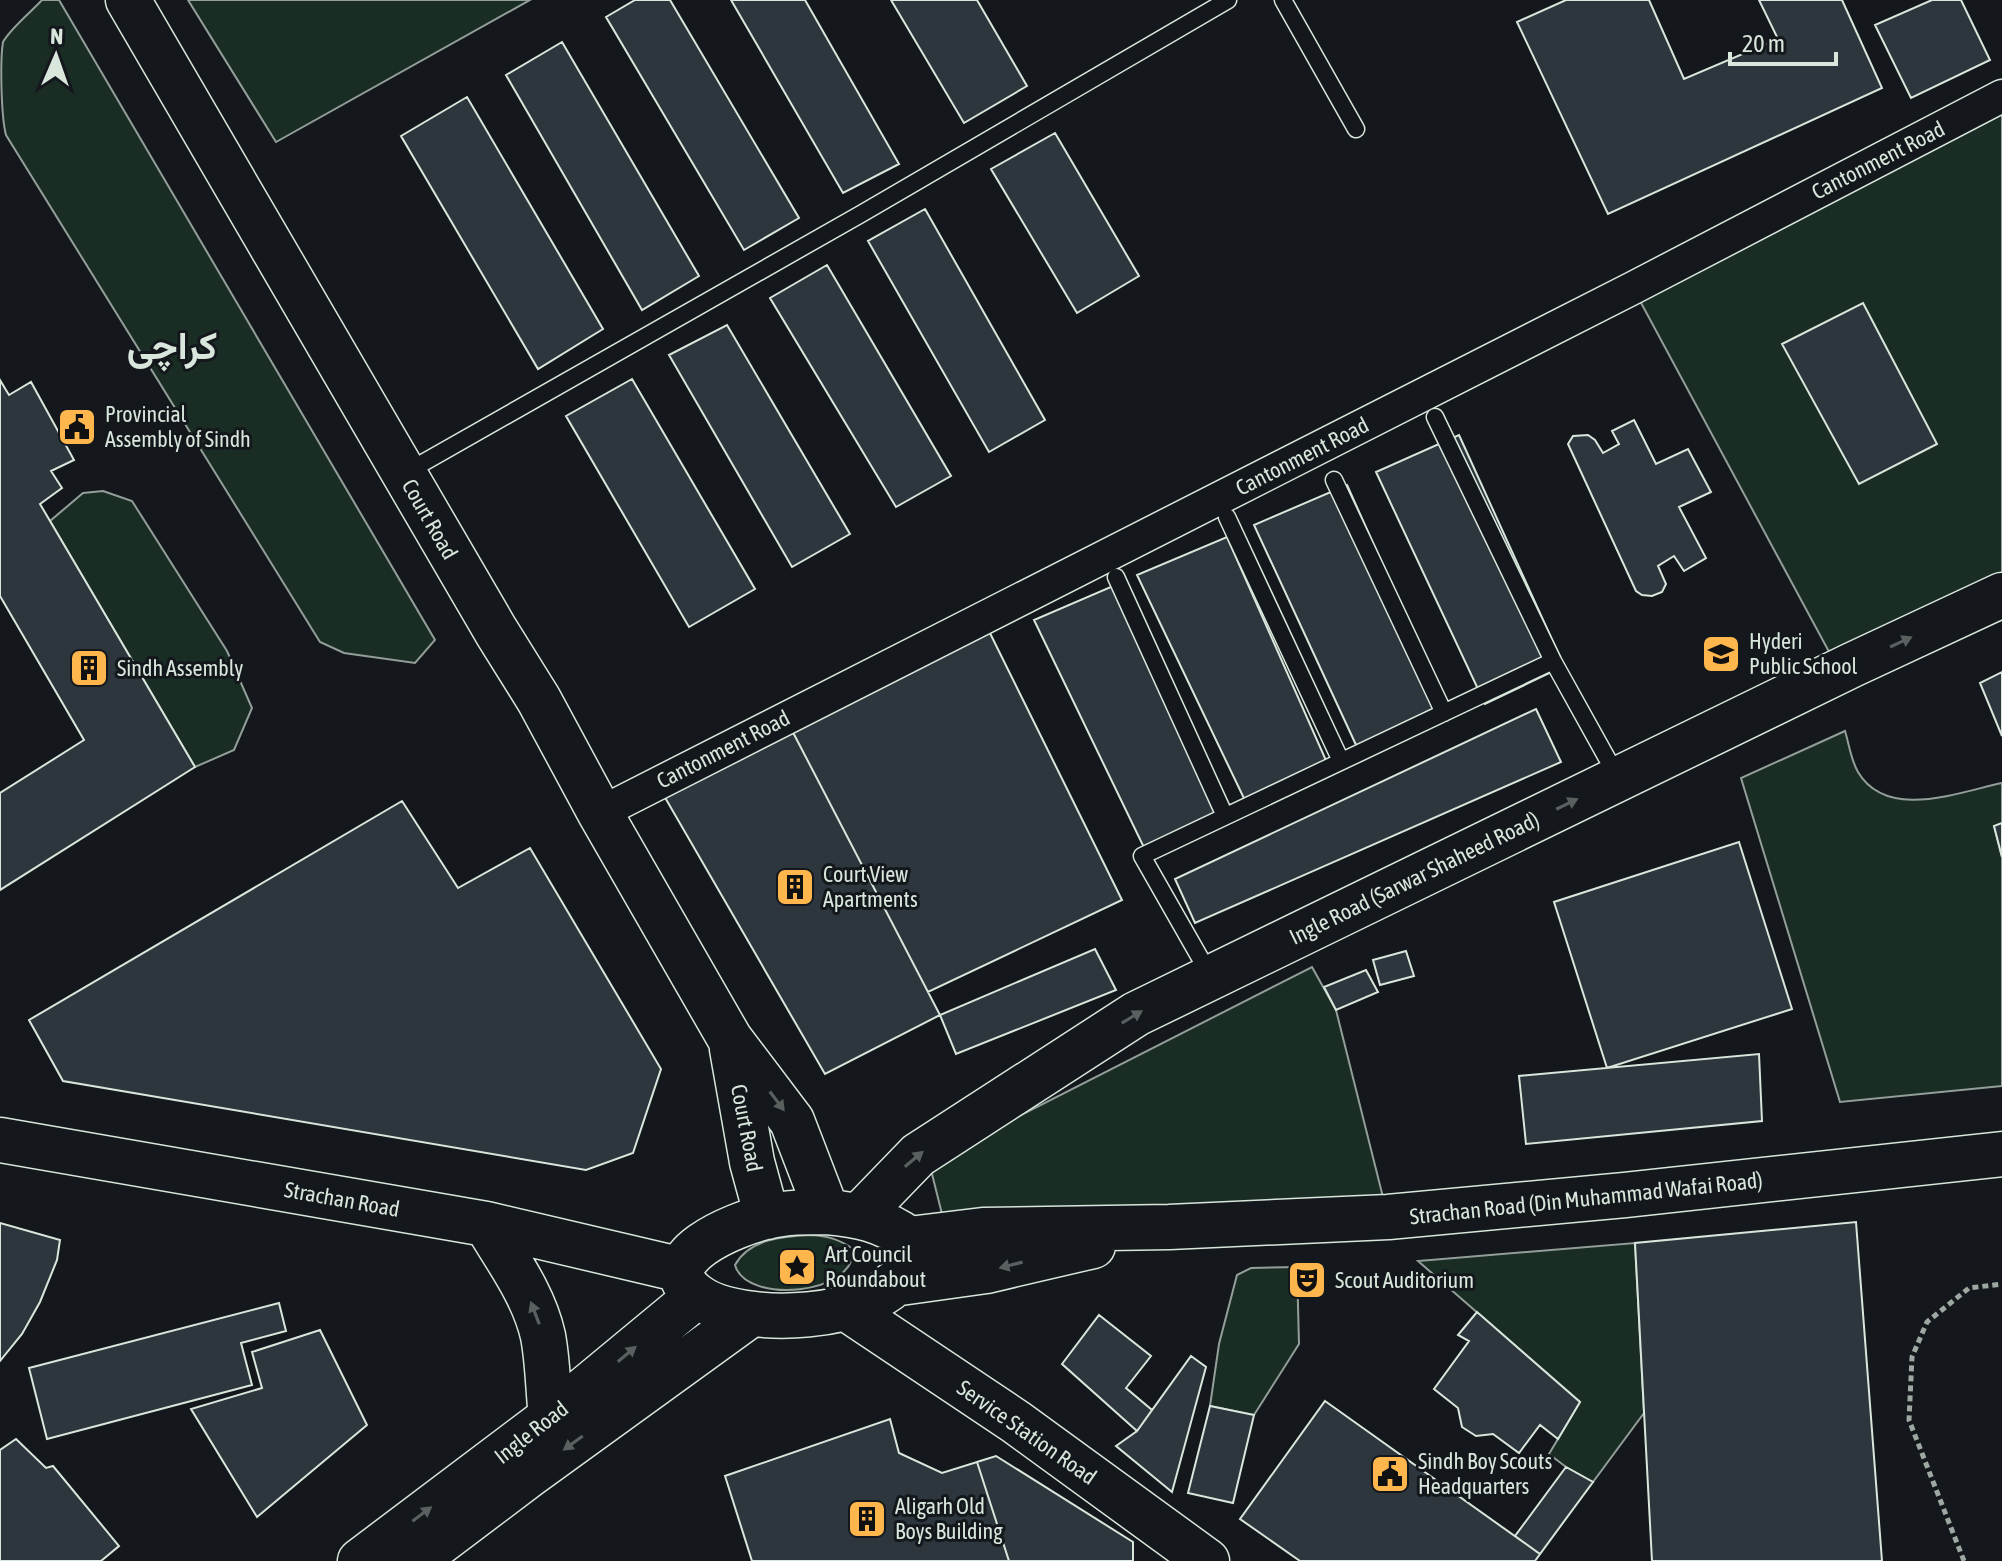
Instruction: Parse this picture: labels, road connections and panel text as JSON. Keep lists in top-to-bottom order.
{
  "streets": {
    "main road": [
      "Court Road",
      "Ingle Road (Sarwar Shaheed Road)",
      "Strachan Road (Din Muhammad Wafai Road)",
      "Strachan Road",
      "Ingle Road",
      "Service Station Road"
    ],
    "street": ["Cantonment Road"]
  },
  "crossings": [
    ["Cantonment Road", "Court Road"],
    ["Court Road", "Ingle Road (Sarwar Shaheed Road)"],
    ["Strachan Road", "Ingle Road"]
  ],
  "one_way": ["Ingle Road (Sarwar Shaheed Road)"],
  "districts": ["کراچی"],
  "places": {
    "public building": ["Provincial Assembly of Sindh", "Sindh Boy Scouts Headquarters"],
    "school or university": ["Hyderi Public School"],
    "building": ["Sindh Assembly", "Court View Apartments", "Aligarh Old Boys Building"],
    "place": ["Art Council Roundabout"],
    "theatre": ["Scout Auditorium"]
  },
  "scale_bar": "20 m",
  "north": "top"
}
